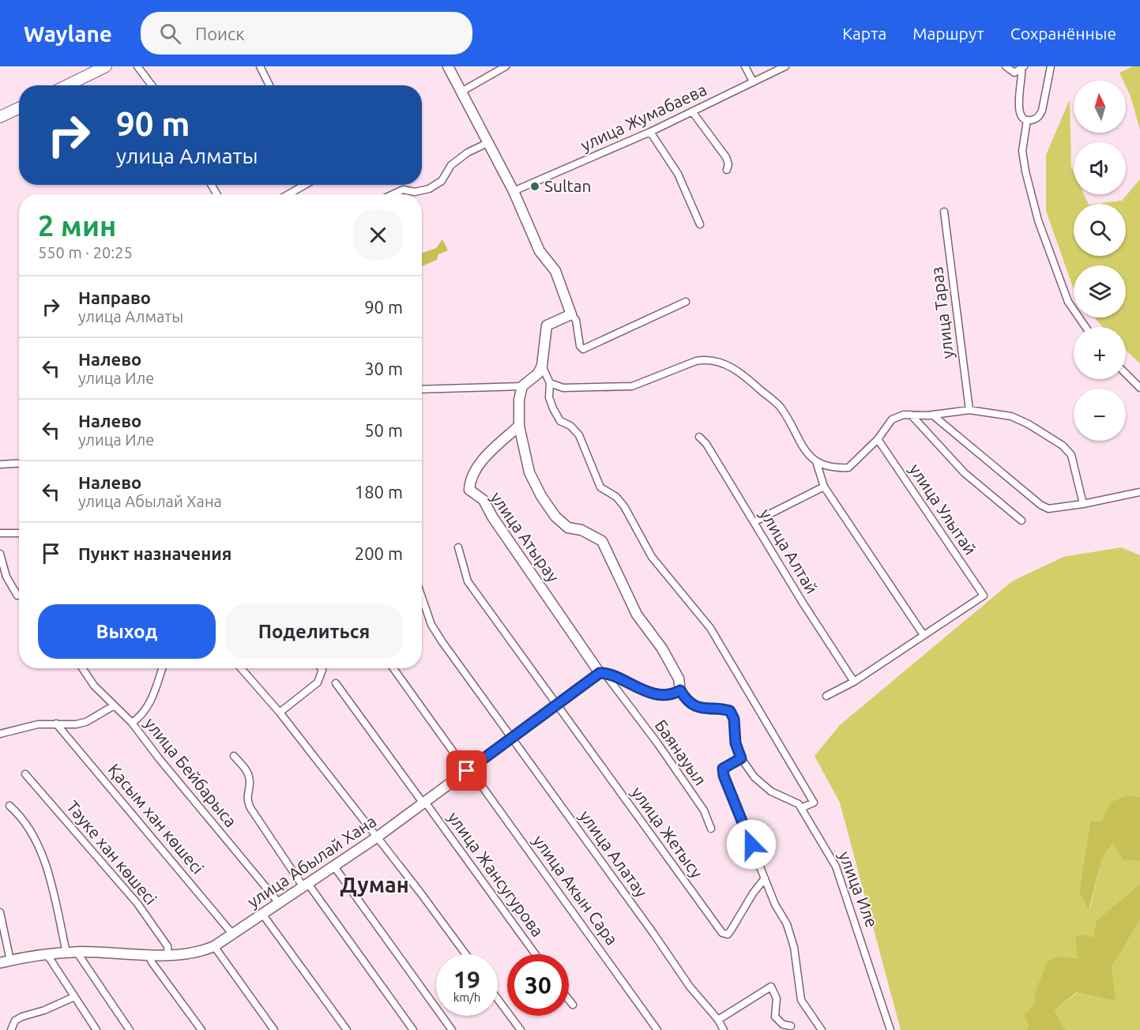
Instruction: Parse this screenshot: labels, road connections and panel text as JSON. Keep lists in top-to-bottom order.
{
  "streets": {
    "street": [
      "улица Жумабаева",
      "улица Тараз",
      "улица Улытай",
      "улица Атырау",
      "улица Алтай",
      "Баянауыл",
      "улица Бейбарыса",
      "Қасым хан көшесі",
      "улица Жетысу",
      "Тәуке хан көшесі",
      "улица Алатау",
      "улица Абылай Хана",
      "улица Жансугурова",
      "улица Иле",
      "улица Акын Сара"
    ]
  },
  "crossings": [
    ["улица Атырау", "Баянауыл"],
    ["улица Атырау", "улица Абылай Хана"],
    ["Баянауыл", "улица Абылай Хана"],
    ["улица Бейбарыса", "улица Абылай Хана"],
    ["Қасым хан көшесі", "улица Абылай Хана"],
    ["улица Жетысу", "улица Абылай Хана"],
    ["Тәуке хан көшесі", "улица Абылай Хана"],
    ["улица Алатау", "улица Абылай Хана"],
    ["улица Абылай Хана", "улица Жансугурова"],
    ["улица Абылай Хана", "улица Акын Сара"]
  ],
  "districts": ["Думан"],
  "places": ["Sultan"],
  "north": "top",
  "page": {
    "header": "Waylane",
    "search": "Поиск",
    "nav": ["Карта", "Маршрут", "Сохранённые"],
    "map_buttons": ["+", "−"],
    "turn": ["90 m", "улица Алматы"],
    "heading": ["2 мин", "550 m · 20:25"],
    "list": [
      {
        "name": "Направо",
        "note": "улица Алматы",
        "value": "90 m"
      },
      {
        "name": "Налево",
        "note": "улица Иле",
        "value": "30 m"
      },
      {
        "name": "Налево",
        "note": "улица Иле",
        "value": "50 m"
      },
      {
        "name": "Налево",
        "note": "улица Абылай Хана",
        "value": "180 m"
      },
      {
        "name": "Пункт назначения",
        "value": "200 m"
      }
    ],
    "buttons": ["Выход", "Поделиться"],
    "speed": "19 km/h",
    "limit": "30"
  }
}
